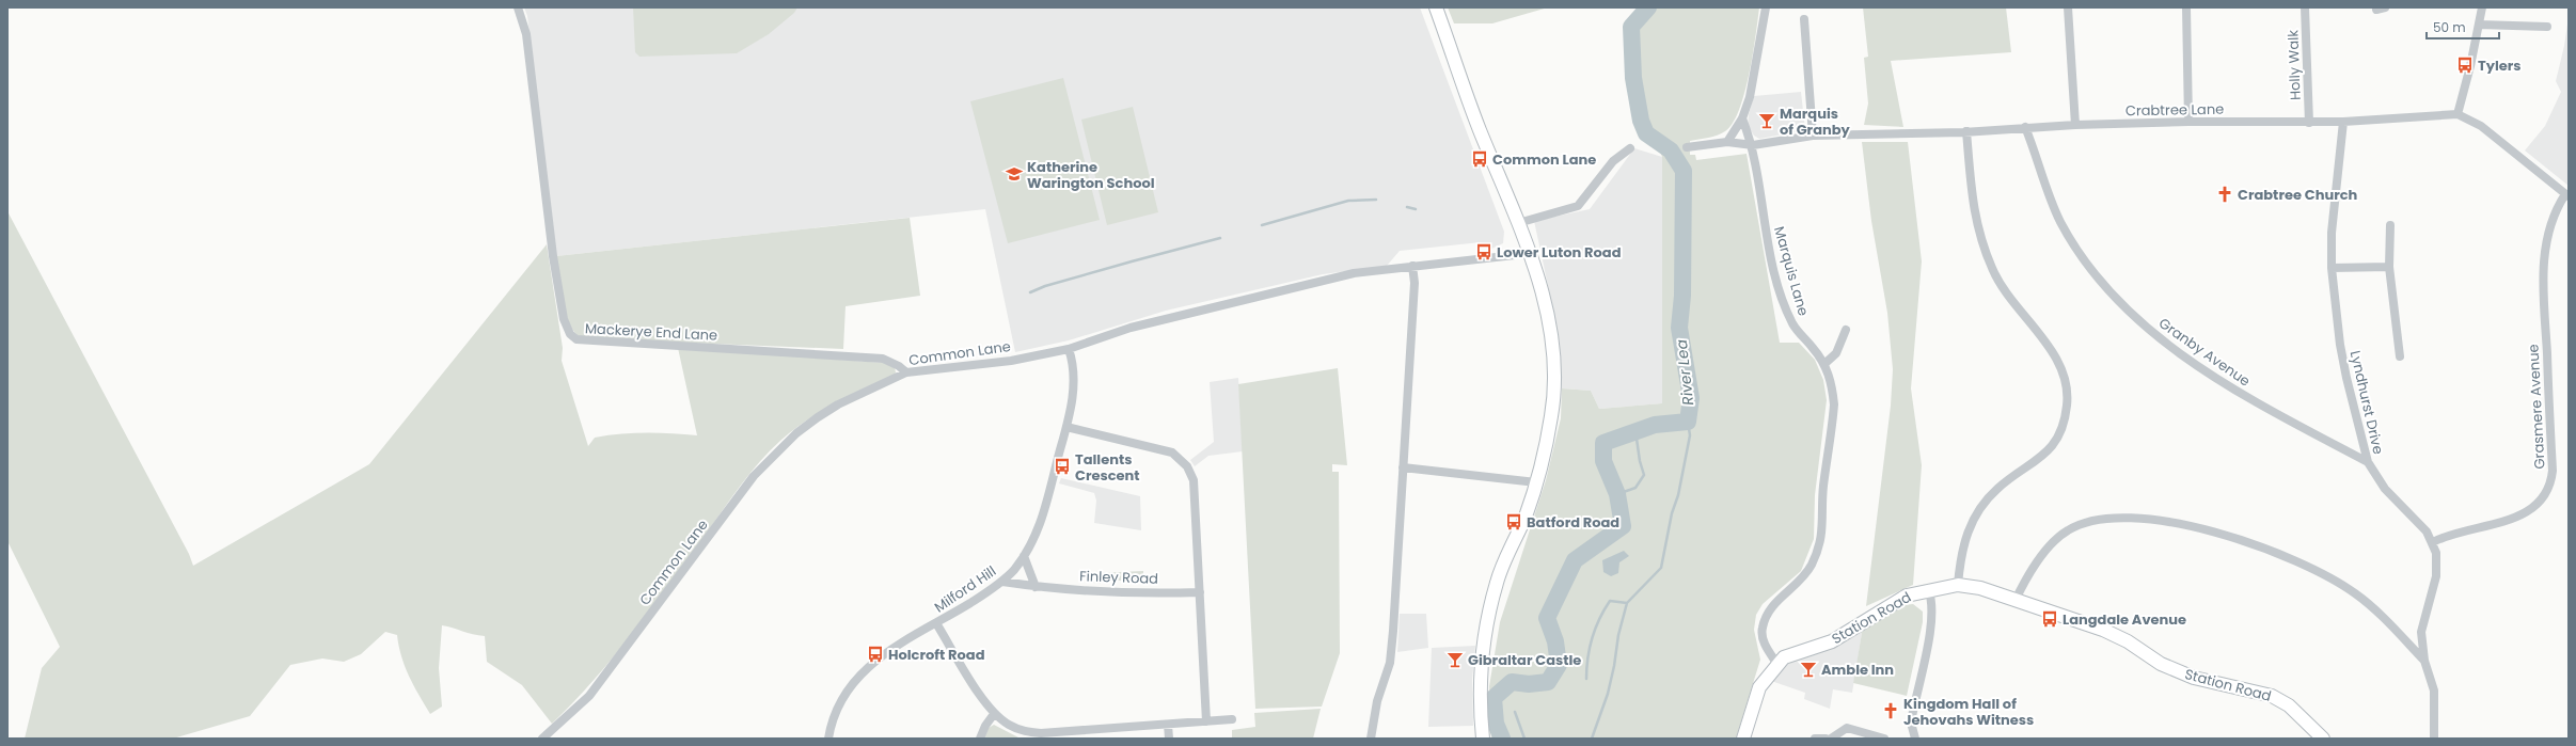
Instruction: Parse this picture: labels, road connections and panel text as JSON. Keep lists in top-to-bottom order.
{
  "streets": {
    "main road": ["Station Road"],
    "street": [
      "Holly Walk",
      "Crabtree Lane",
      "Marquis Lane",
      "Mackerye End Lane",
      "Granby Avenue",
      "Common Lane",
      "Lyndhurst Drive",
      "Grasmere Avenue",
      "Finley Road",
      "Milford Hill"
    ]
  },
  "crossings": [
    ["Holly Walk", "Crabtree Lane"],
    ["Crabtree Lane", "Marquis Lane"],
    ["Crabtree Lane", "Granby Avenue"],
    ["Crabtree Lane", "Lyndhurst Drive"],
    ["Marquis Lane", "Station Road"],
    ["Mackerye End Lane", "Common Lane"],
    ["Granby Avenue", "Lyndhurst Drive"],
    ["Common Lane", "Milford Hill"],
    ["Lyndhurst Drive", "Grasmere Avenue"],
    ["Finley Road", "Milford Hill"]
  ],
  "water": ["River Lea"],
  "places": {
    "bus stop": [
      "Tylers",
      "Common Lane",
      "Lower Luton Road",
      "Tallents Crescent",
      "Batford Road",
      "Langdale Avenue",
      "Holcroft Road"
    ],
    "bar": ["Marquis of Granby", "Gibraltar Castle", "Amble Inn"],
    "school or university": ["Katherine Warington School"],
    "church": ["Crabtree Church", "Kingdom Hall of Jehovahs Witness"]
  },
  "scale_bar": "50 m"
}
